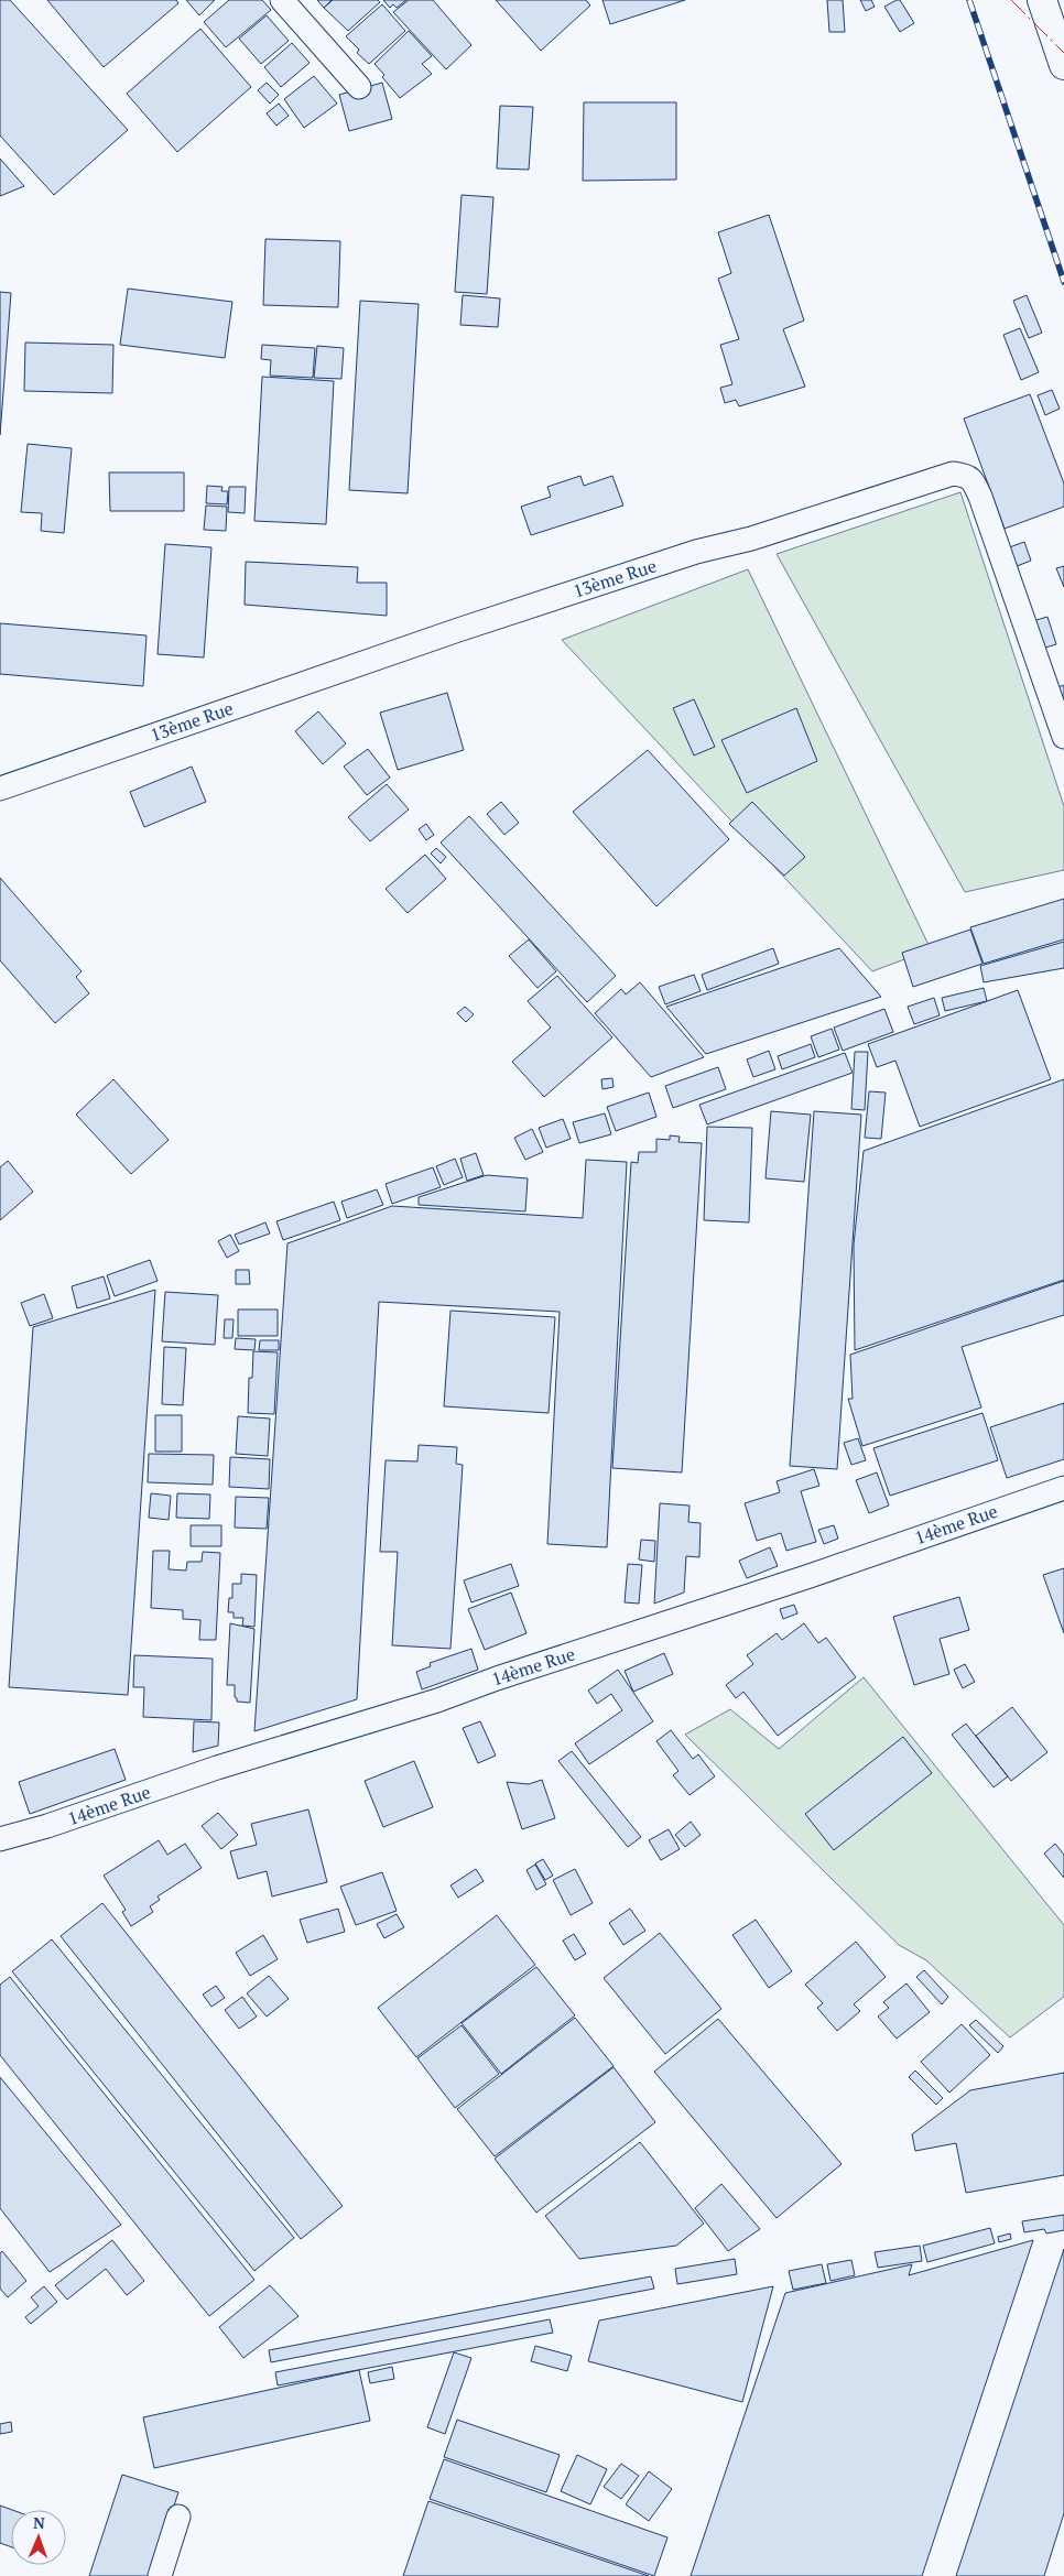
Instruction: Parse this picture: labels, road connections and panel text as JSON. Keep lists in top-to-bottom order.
{
  "streets": {
    "street": ["13ème Rue", "14ème Rue"]
  },
  "north": "top"
}
